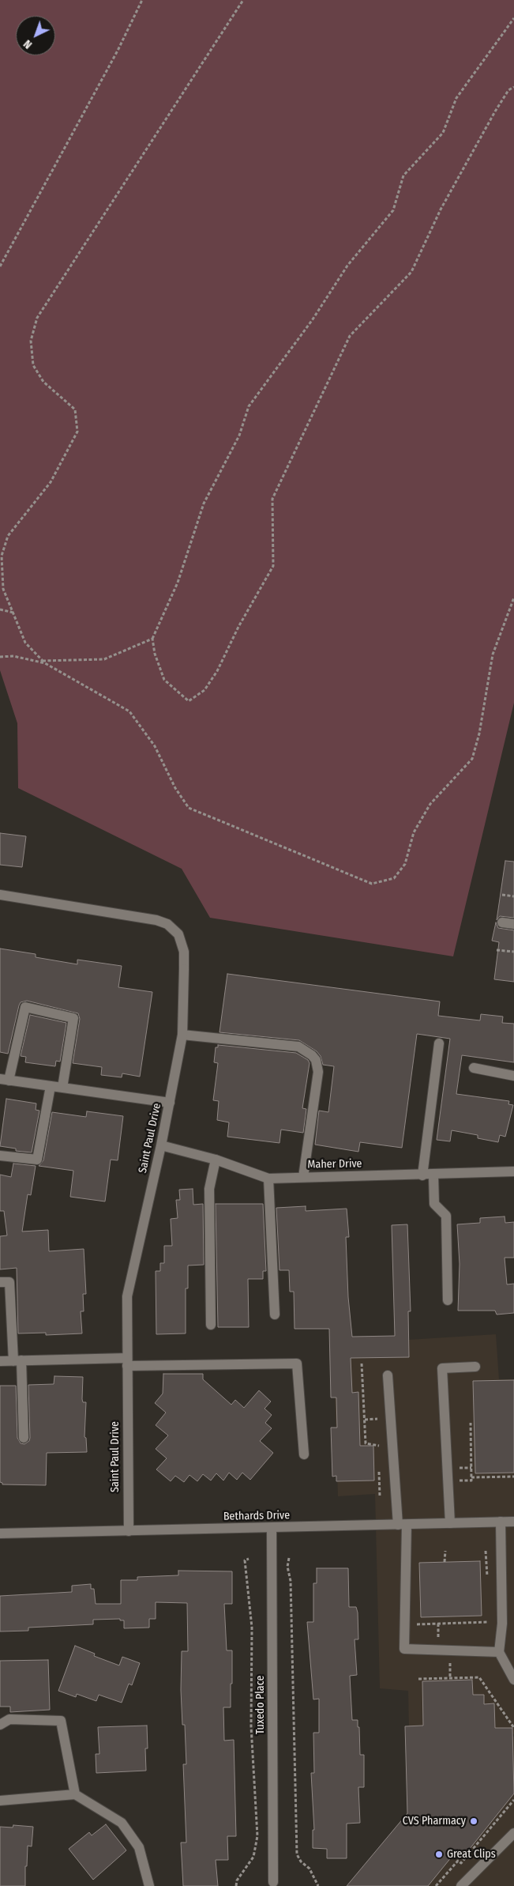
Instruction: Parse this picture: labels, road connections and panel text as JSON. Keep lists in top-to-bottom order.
{
  "streets": {
    "street": [
      "Saint Paul Drive",
      "Maher Drive",
      "Bethards Drive",
      "Tuxedo Place"
    ]
  },
  "crossings": [
    ["Saint Paul Drive", "Maher Drive"],
    ["Saint Paul Drive", "Bethards Drive"],
    ["Bethards Drive", "Tuxedo Place"]
  ],
  "places": ["CVS Pharmacy", "Great Clips"],
  "north": "bottom left"
}
